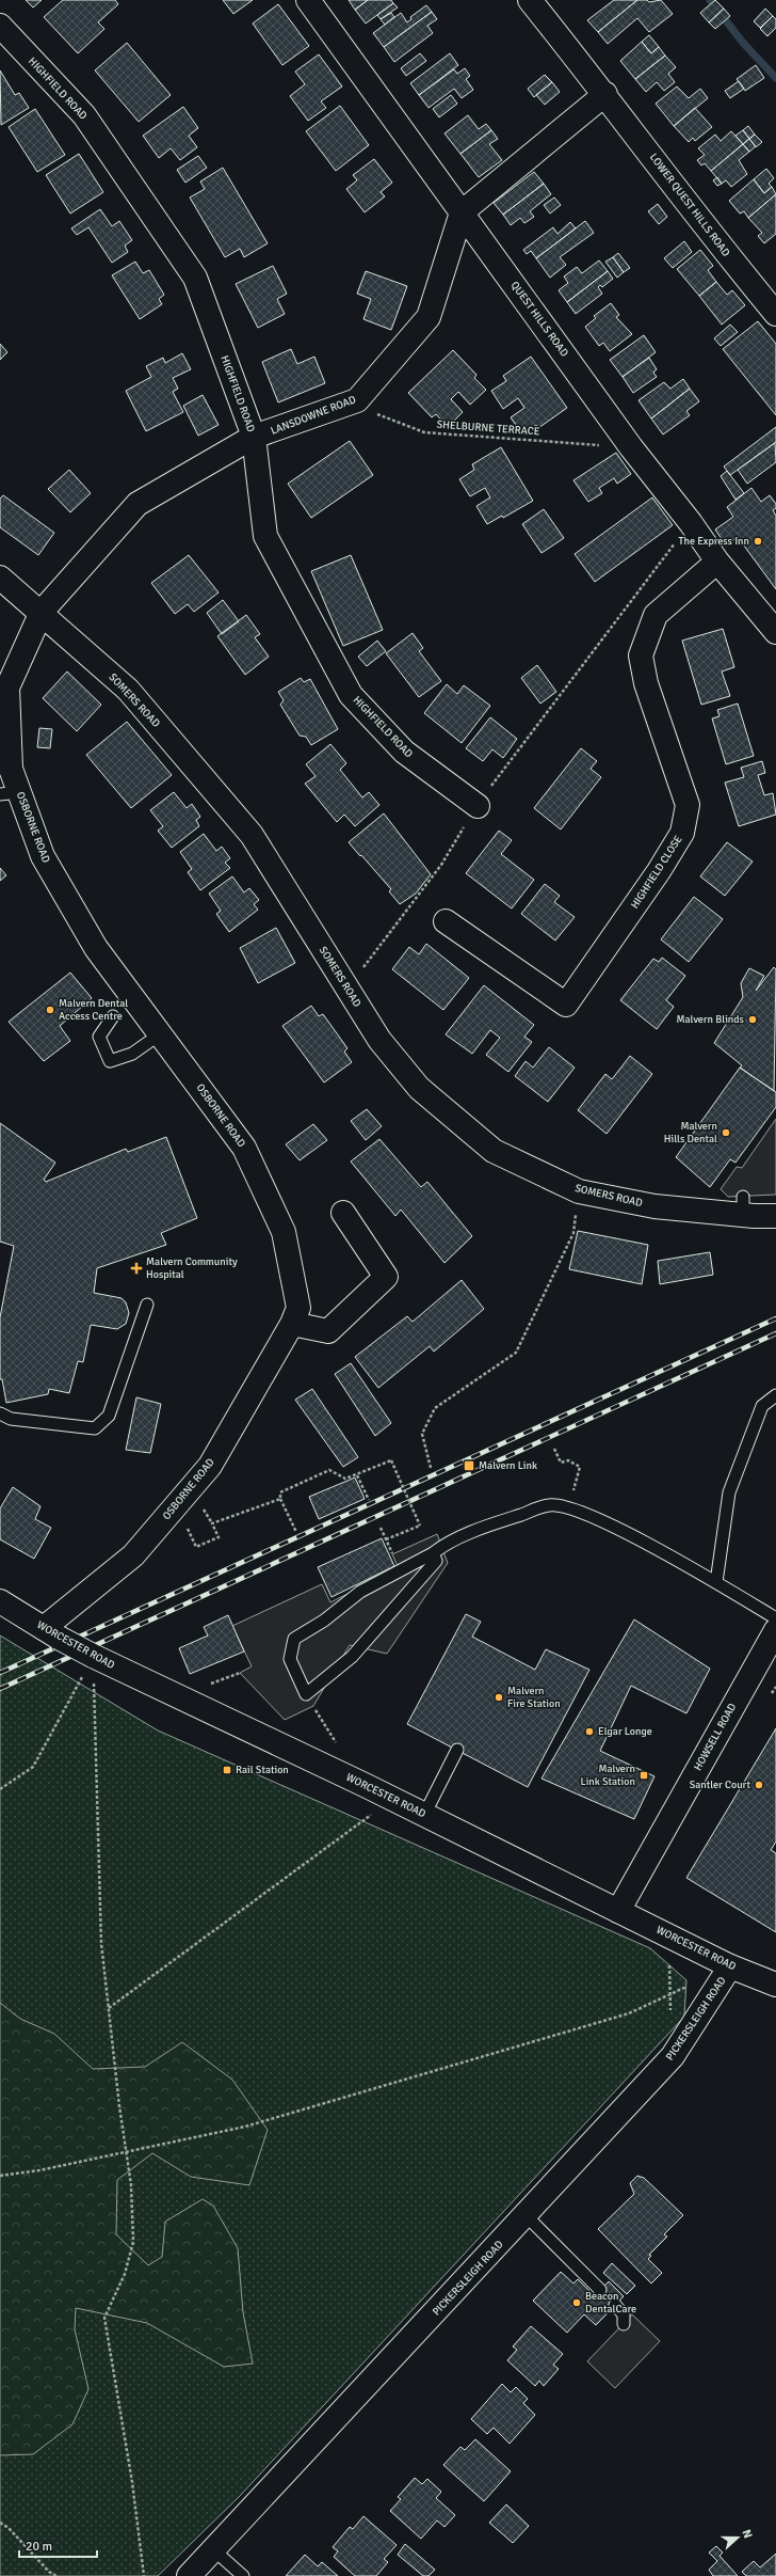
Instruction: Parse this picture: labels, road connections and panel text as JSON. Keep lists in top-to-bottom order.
{
  "streets": {
    "main road": [
      "HIGHFIELD ROAD",
      "LOWER QUEST HILLS ROAD",
      "QUEST HILLS ROAD",
      "LANSDOWNE ROAD",
      "SOMERS ROAD",
      "OSBORNE ROAD",
      "HIGHFIELD CLOSE",
      "WORCESTER ROAD",
      "HOWSELL ROAD",
      "PICKERSLEIGH ROAD"
    ],
    "path": ["SHELBURNE TERRACE"]
  },
  "crossings": [
    ["HIGHFIELD ROAD", "LANSDOWNE ROAD"],
    ["QUEST HILLS ROAD", "LANSDOWNE ROAD"],
    ["QUEST HILLS ROAD", "SHELBURNE TERRACE"],
    ["QUEST HILLS ROAD", "HIGHFIELD CLOSE"],
    ["LANSDOWNE ROAD", "SHELBURNE TERRACE"],
    ["LANSDOWNE ROAD", "SOMERS ROAD"],
    ["LANSDOWNE ROAD", "OSBORNE ROAD"],
    ["SOMERS ROAD", "OSBORNE ROAD"],
    ["OSBORNE ROAD", "WORCESTER ROAD"],
    ["WORCESTER ROAD", "HOWSELL ROAD"],
    ["WORCESTER ROAD", "PICKERSLEIGH ROAD"]
  ],
  "places": {
    "other": [
      "The Express Inn",
      "Malvern Dental Access Centre",
      "Malvern Blinds",
      "Malvern Hills Dental",
      "Malvern Fire Station",
      "Elgar Longe",
      "Santler Court",
      "Beacon DentalCare"
    ],
    "health": ["Malvern Community Hospital"],
    "transit": ["Malvern Link", "Rail Station", "Malvern Link Station"]
  },
  "scale_bar": "20 m",
  "north": "right"
}
